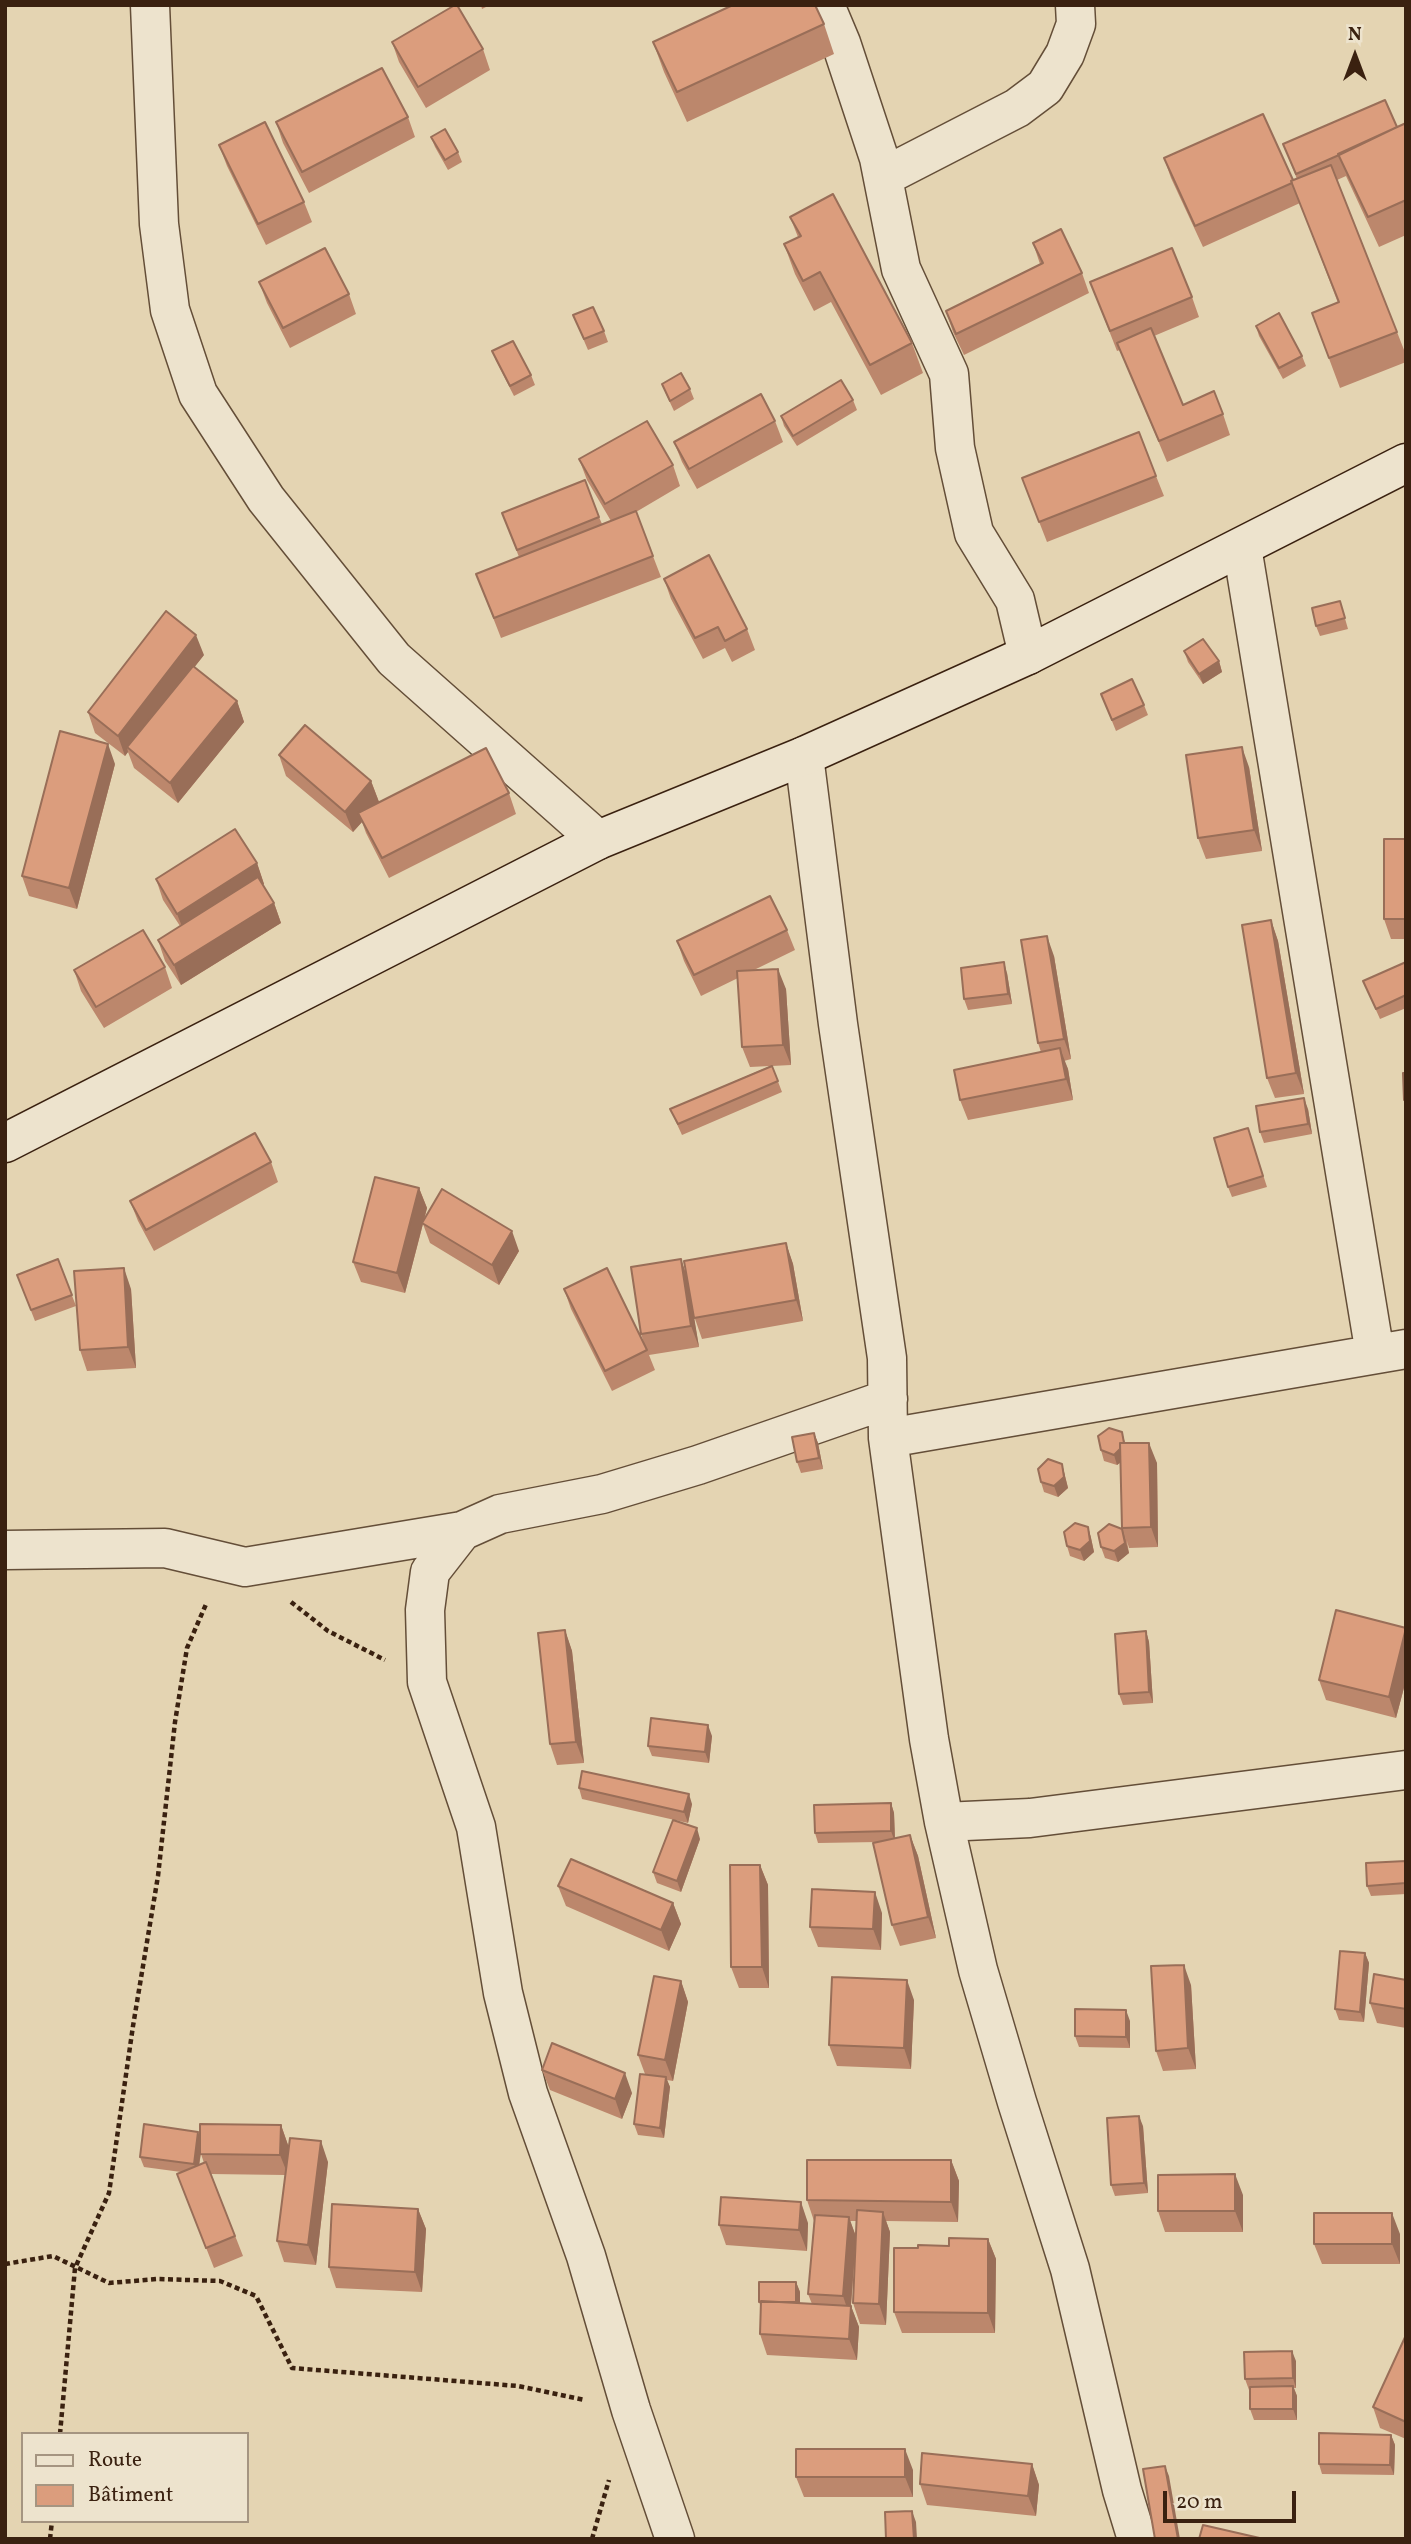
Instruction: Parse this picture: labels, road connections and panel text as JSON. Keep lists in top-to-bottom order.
{
  "legend": ["Route", "Bâtiment"],
  "scale_bar": "20 m",
  "north": "top"
}
